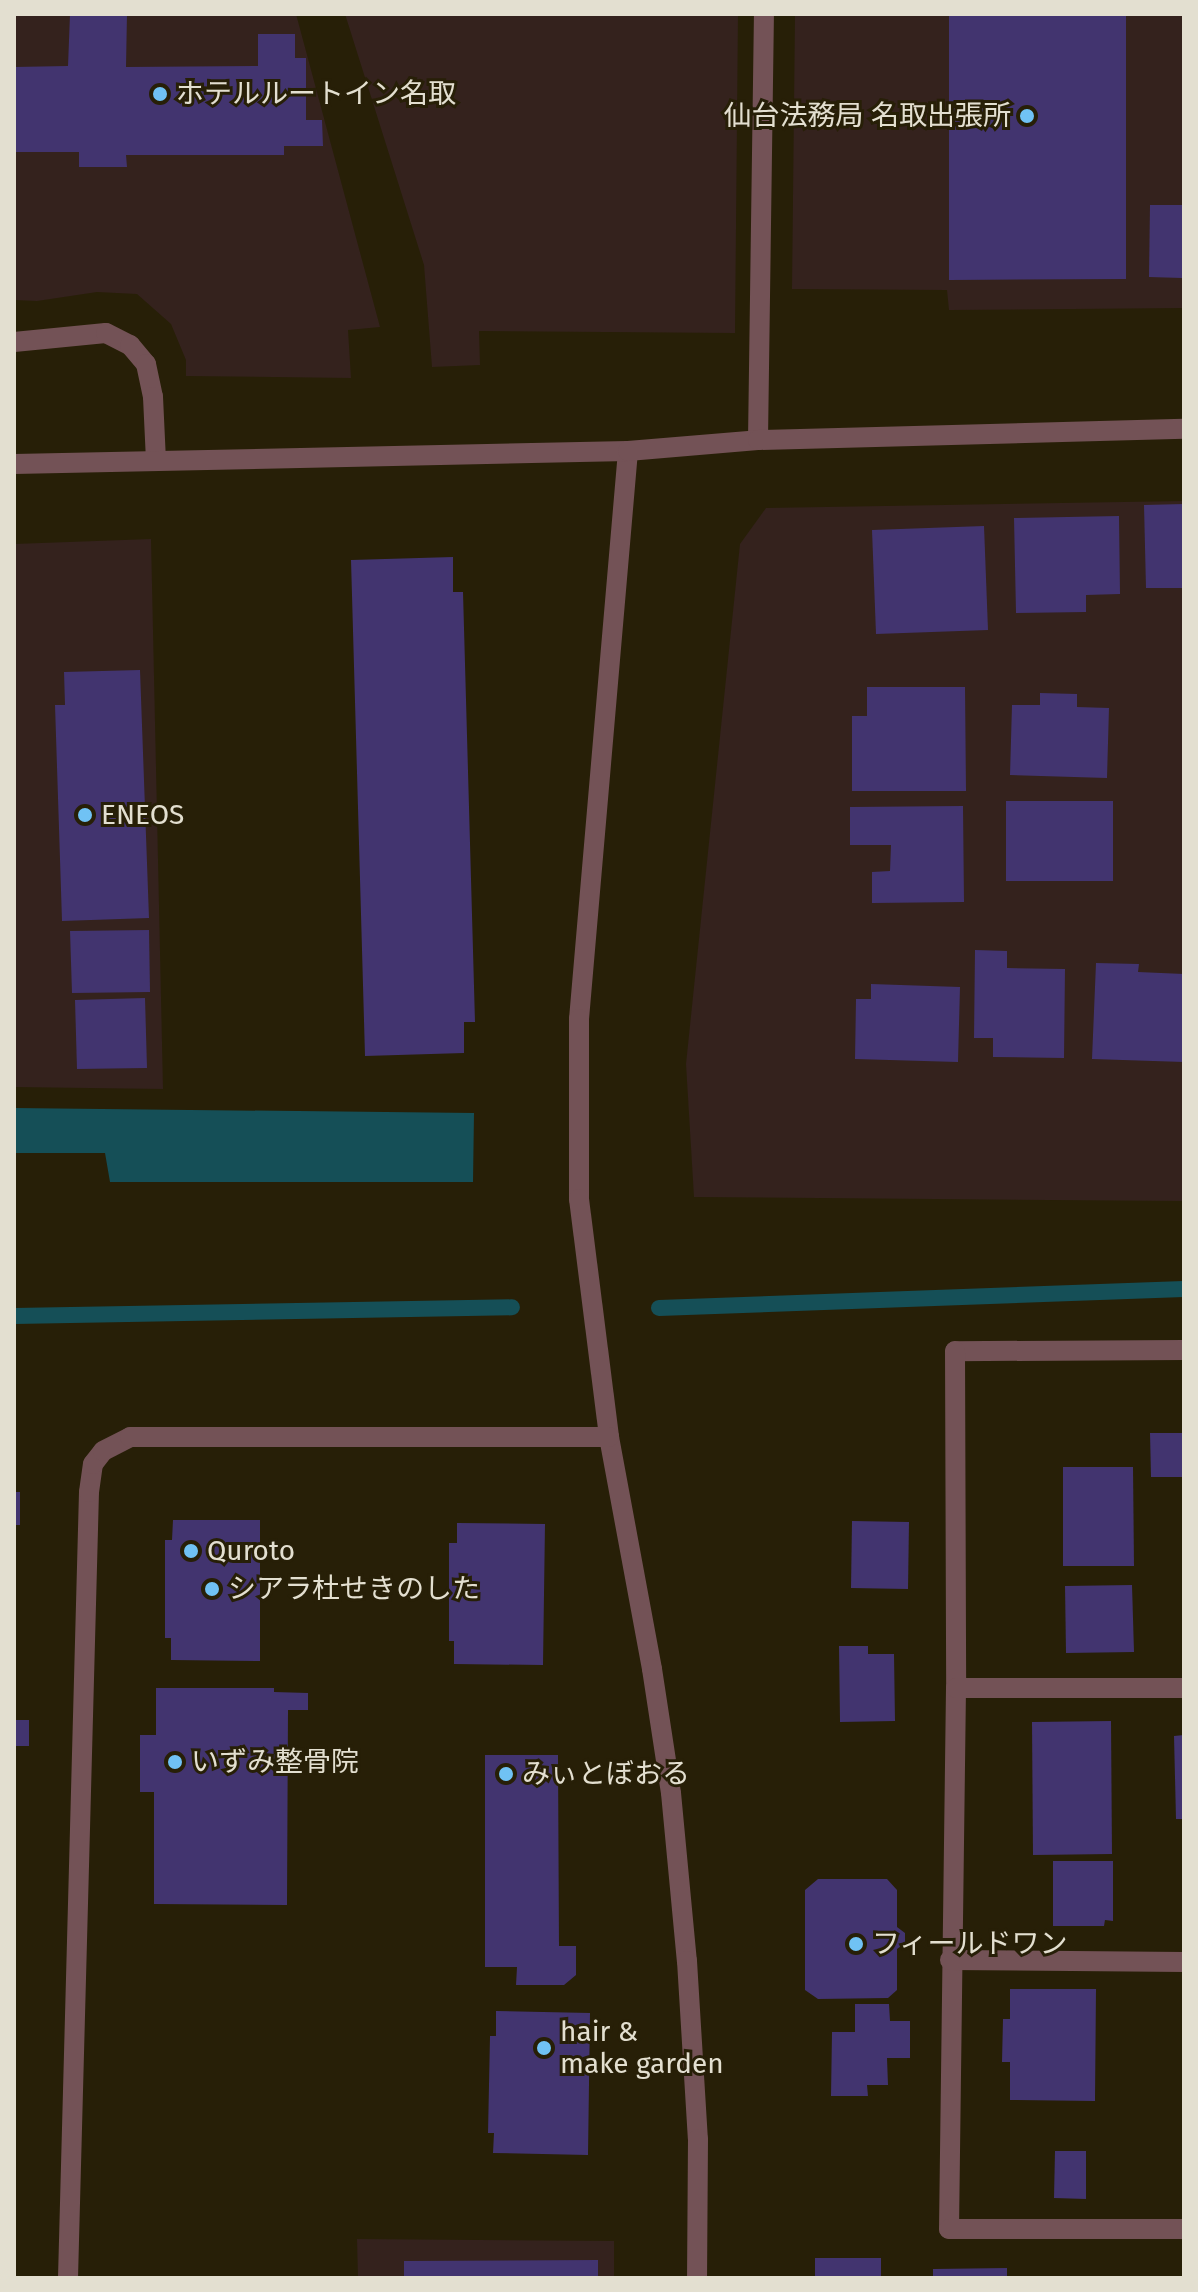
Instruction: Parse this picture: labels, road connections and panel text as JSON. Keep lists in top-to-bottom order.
{
  "places": [
    "ホテルルートイン名取",
    "仙台法務局 名取出張所",
    "ENEOS",
    "Quroto",
    "シアラ杜せきのした",
    "いずみ整骨院",
    "みぃとぼおる",
    "フィールドワン",
    "hair & make garden"
  ]
}
